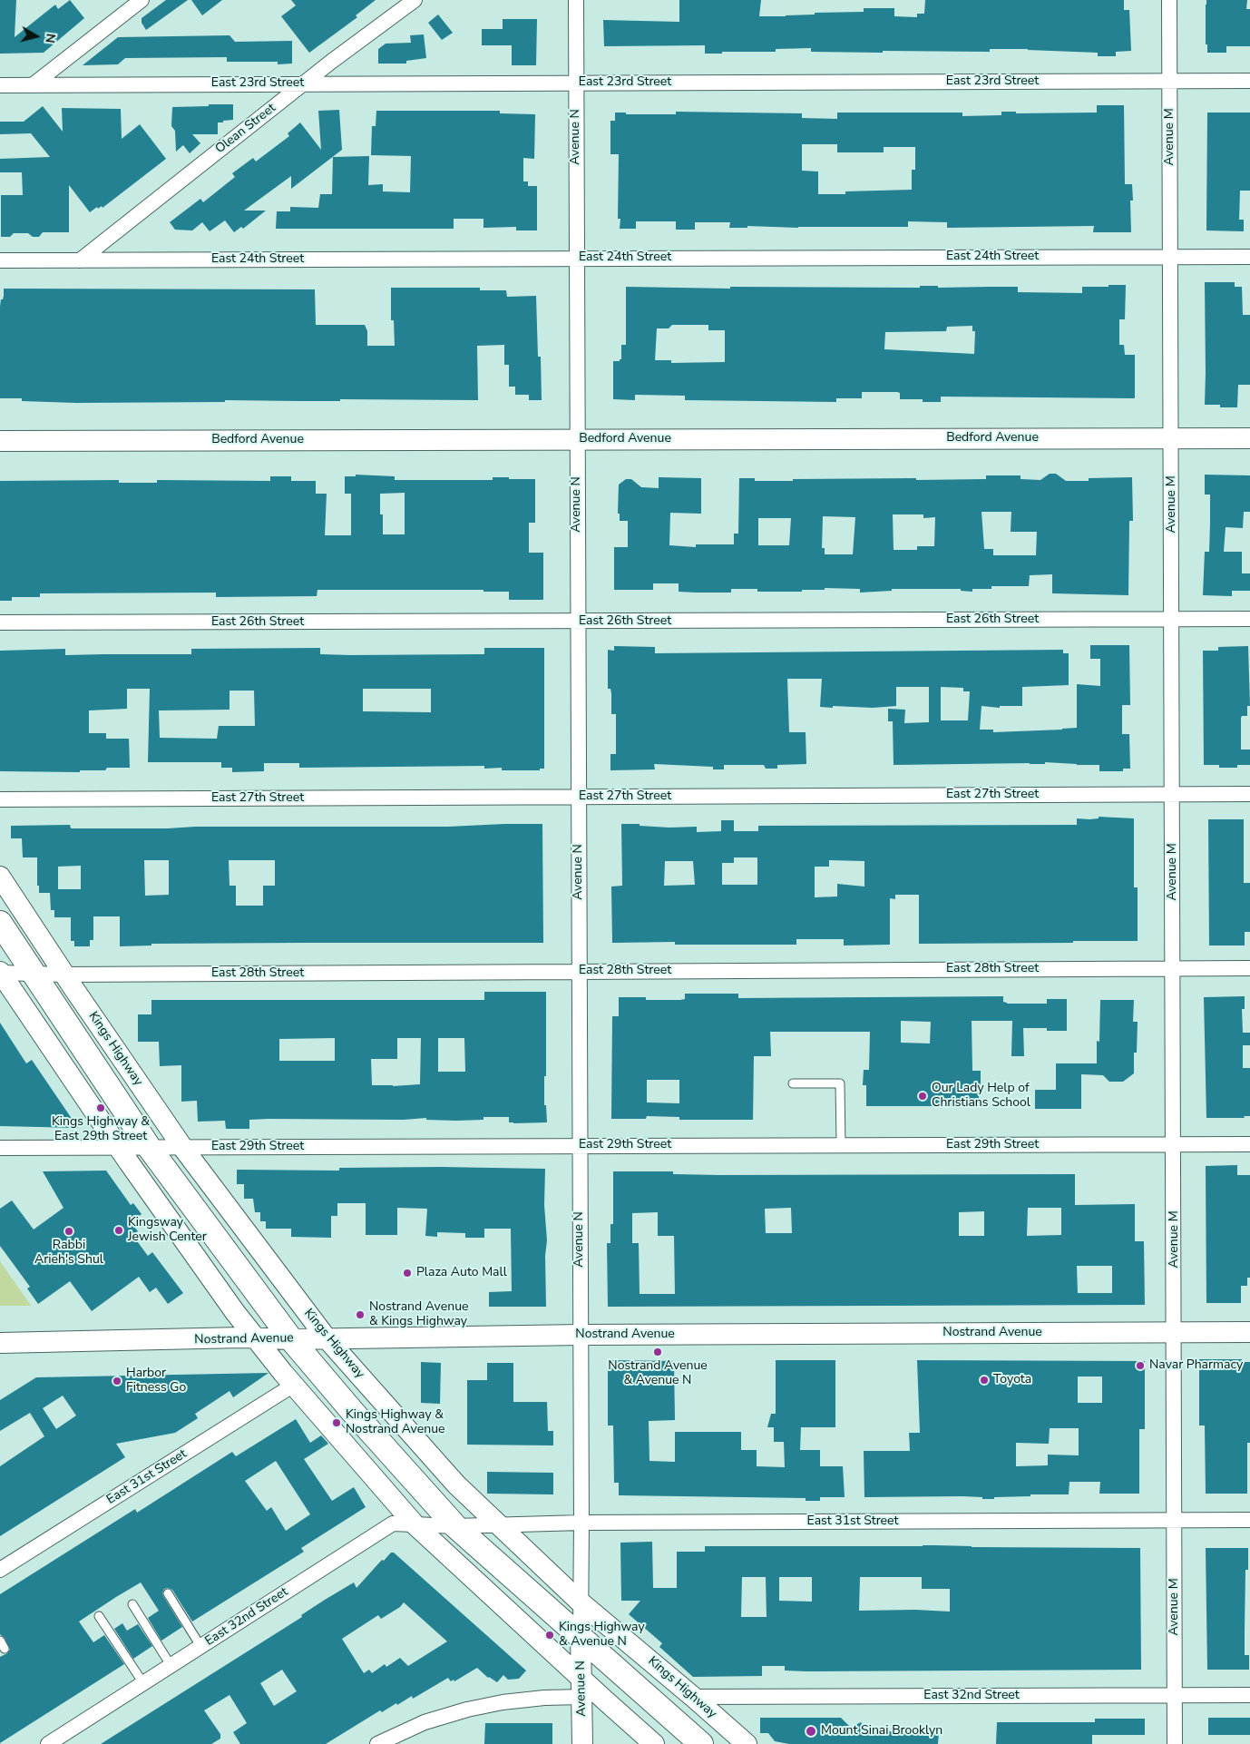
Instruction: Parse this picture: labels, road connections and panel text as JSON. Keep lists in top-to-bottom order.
{
  "streets": {
    "main road": [
      "Avenue N",
      "Bedford Avenue",
      "Kings Highway",
      "Nostrand Avenue"
    ],
    "street": [
      "East 23rd Street",
      "Olean Street",
      "Avenue M",
      "East 24th Street",
      "East 26th Street",
      "East 27th Street",
      "East 28th Street",
      "East 29th Street",
      "East 31st Street",
      "East 32nd Street"
    ]
  },
  "crossings": [
    ["East 23rd Street", "Olean Street"],
    ["East 23rd Street", "Avenue N"],
    ["East 23rd Street", "Avenue M"],
    ["Olean Street", "East 24th Street"],
    ["Avenue N", "East 24th Street"],
    ["Avenue N", "Bedford Avenue"],
    ["Avenue N", "East 26th Street"],
    ["Avenue N", "East 27th Street"],
    ["Avenue N", "East 28th Street"],
    ["Avenue N", "Kings Highway"],
    ["Avenue N", "East 29th Street"],
    ["Avenue N", "Nostrand Avenue"],
    ["Avenue N", "East 31st Street"],
    ["Avenue M", "East 24th Street"],
    ["Avenue M", "Bedford Avenue"],
    ["Avenue M", "East 26th Street"],
    ["Avenue M", "East 27th Street"],
    ["Avenue M", "East 28th Street"],
    ["Avenue M", "East 29th Street"],
    ["Avenue M", "Nostrand Avenue"],
    ["Avenue M", "East 31st Street"],
    ["Avenue M", "East 32nd Street"],
    ["East 28th Street", "Kings Highway"],
    ["Kings Highway", "East 29th Street"],
    ["Kings Highway", "Nostrand Avenue"],
    ["Kings Highway", "East 31st Street"],
    ["Kings Highway", "East 32nd Street"],
    ["East 31st Street", "East 32nd Street"]
  ],
  "places": [
    "Our Lady Help of Christians School",
    "Kings Highway & East 29th Street",
    "Kingsway Jewish Center",
    "Rabbi Arieh's Shul",
    "Plaza Auto Mall",
    "Nostrand Avenue & Kings Highway",
    "Nostrand Avenue & Avenue N",
    "Navar Pharmacy",
    "Toyota",
    "Harbor Fitness Go",
    "Kings Highway & Nostrand Avenue",
    "Kings Highway & Avenue N",
    "Mount Sinai Brooklyn"
  ],
  "north": "right"
}
